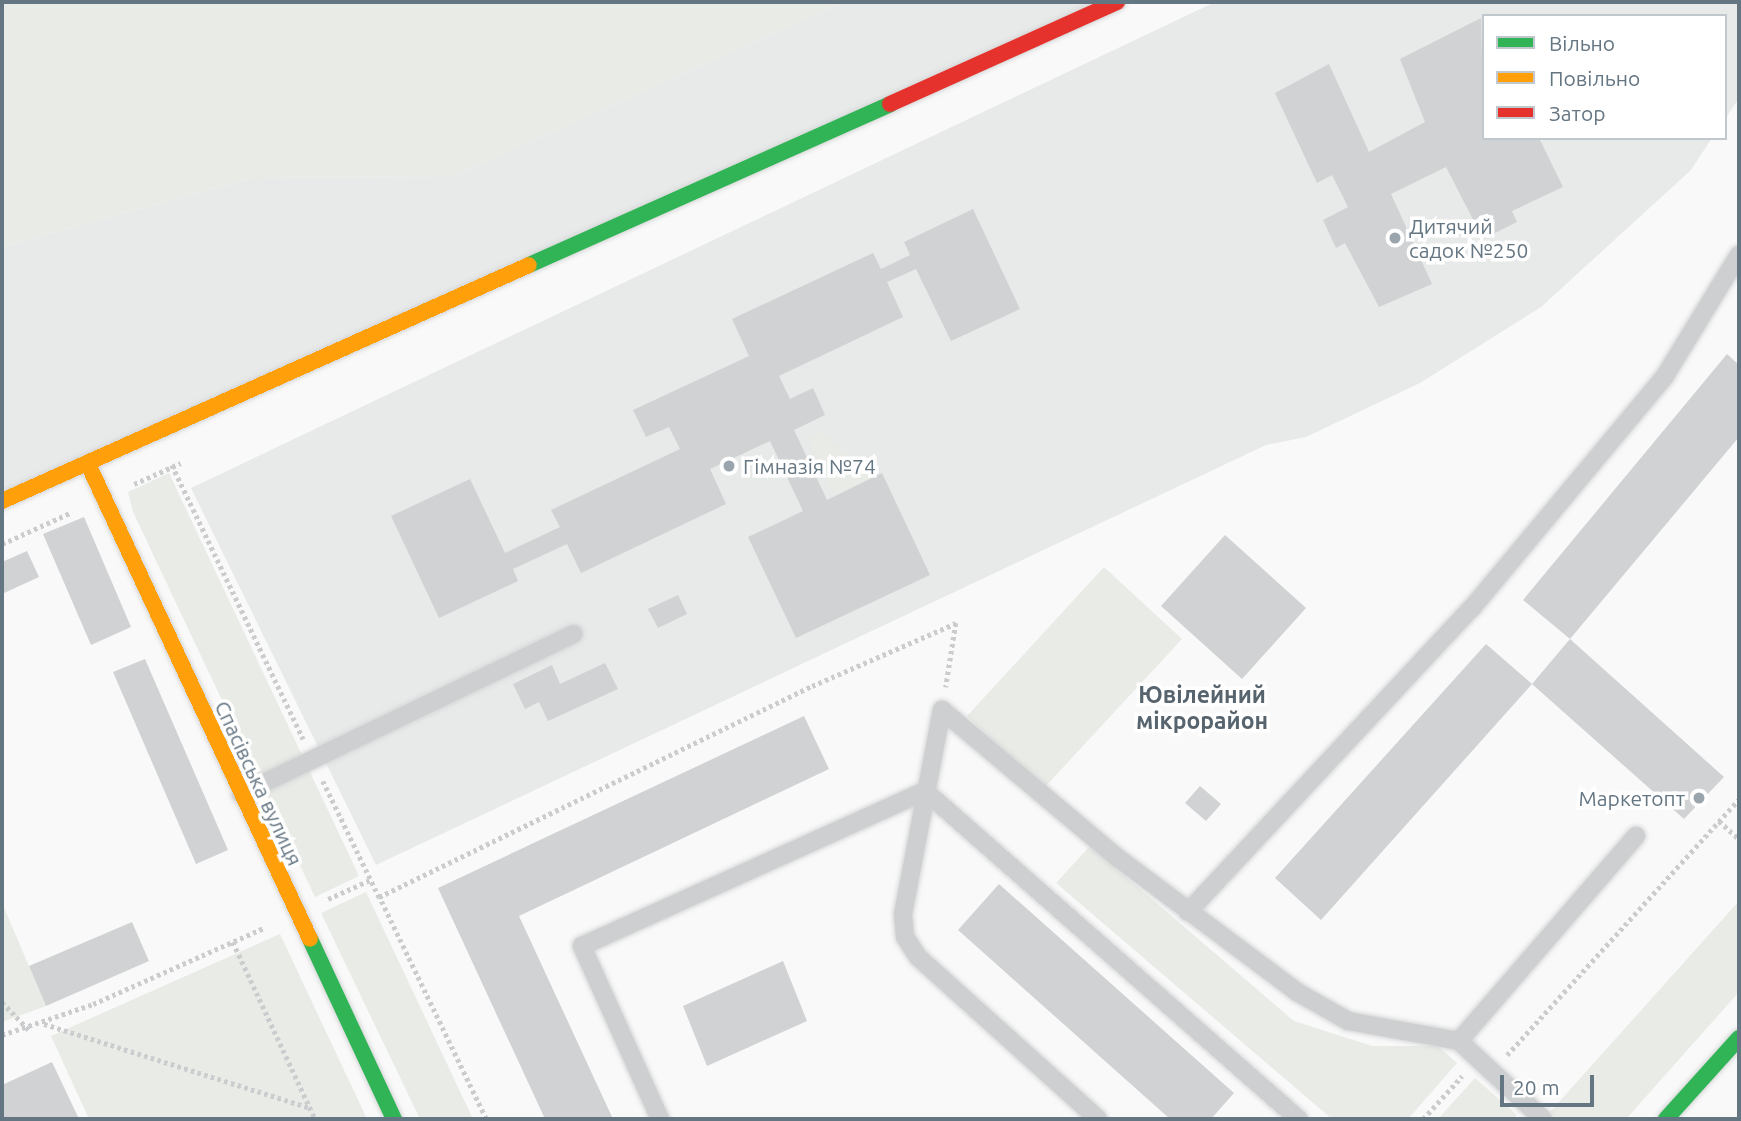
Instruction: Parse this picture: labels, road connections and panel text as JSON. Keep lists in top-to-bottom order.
{
  "streets": {
    "street": ["Спасівська вулиця"]
  },
  "districts": ["Ювілейний мікрорайон"],
  "places": ["Дитячий садок №250", "Гімназія №74", "Маркетопт"],
  "legend": ["Вільно", "Повільно", "Затор"],
  "scale_bar": "20 m"
}
